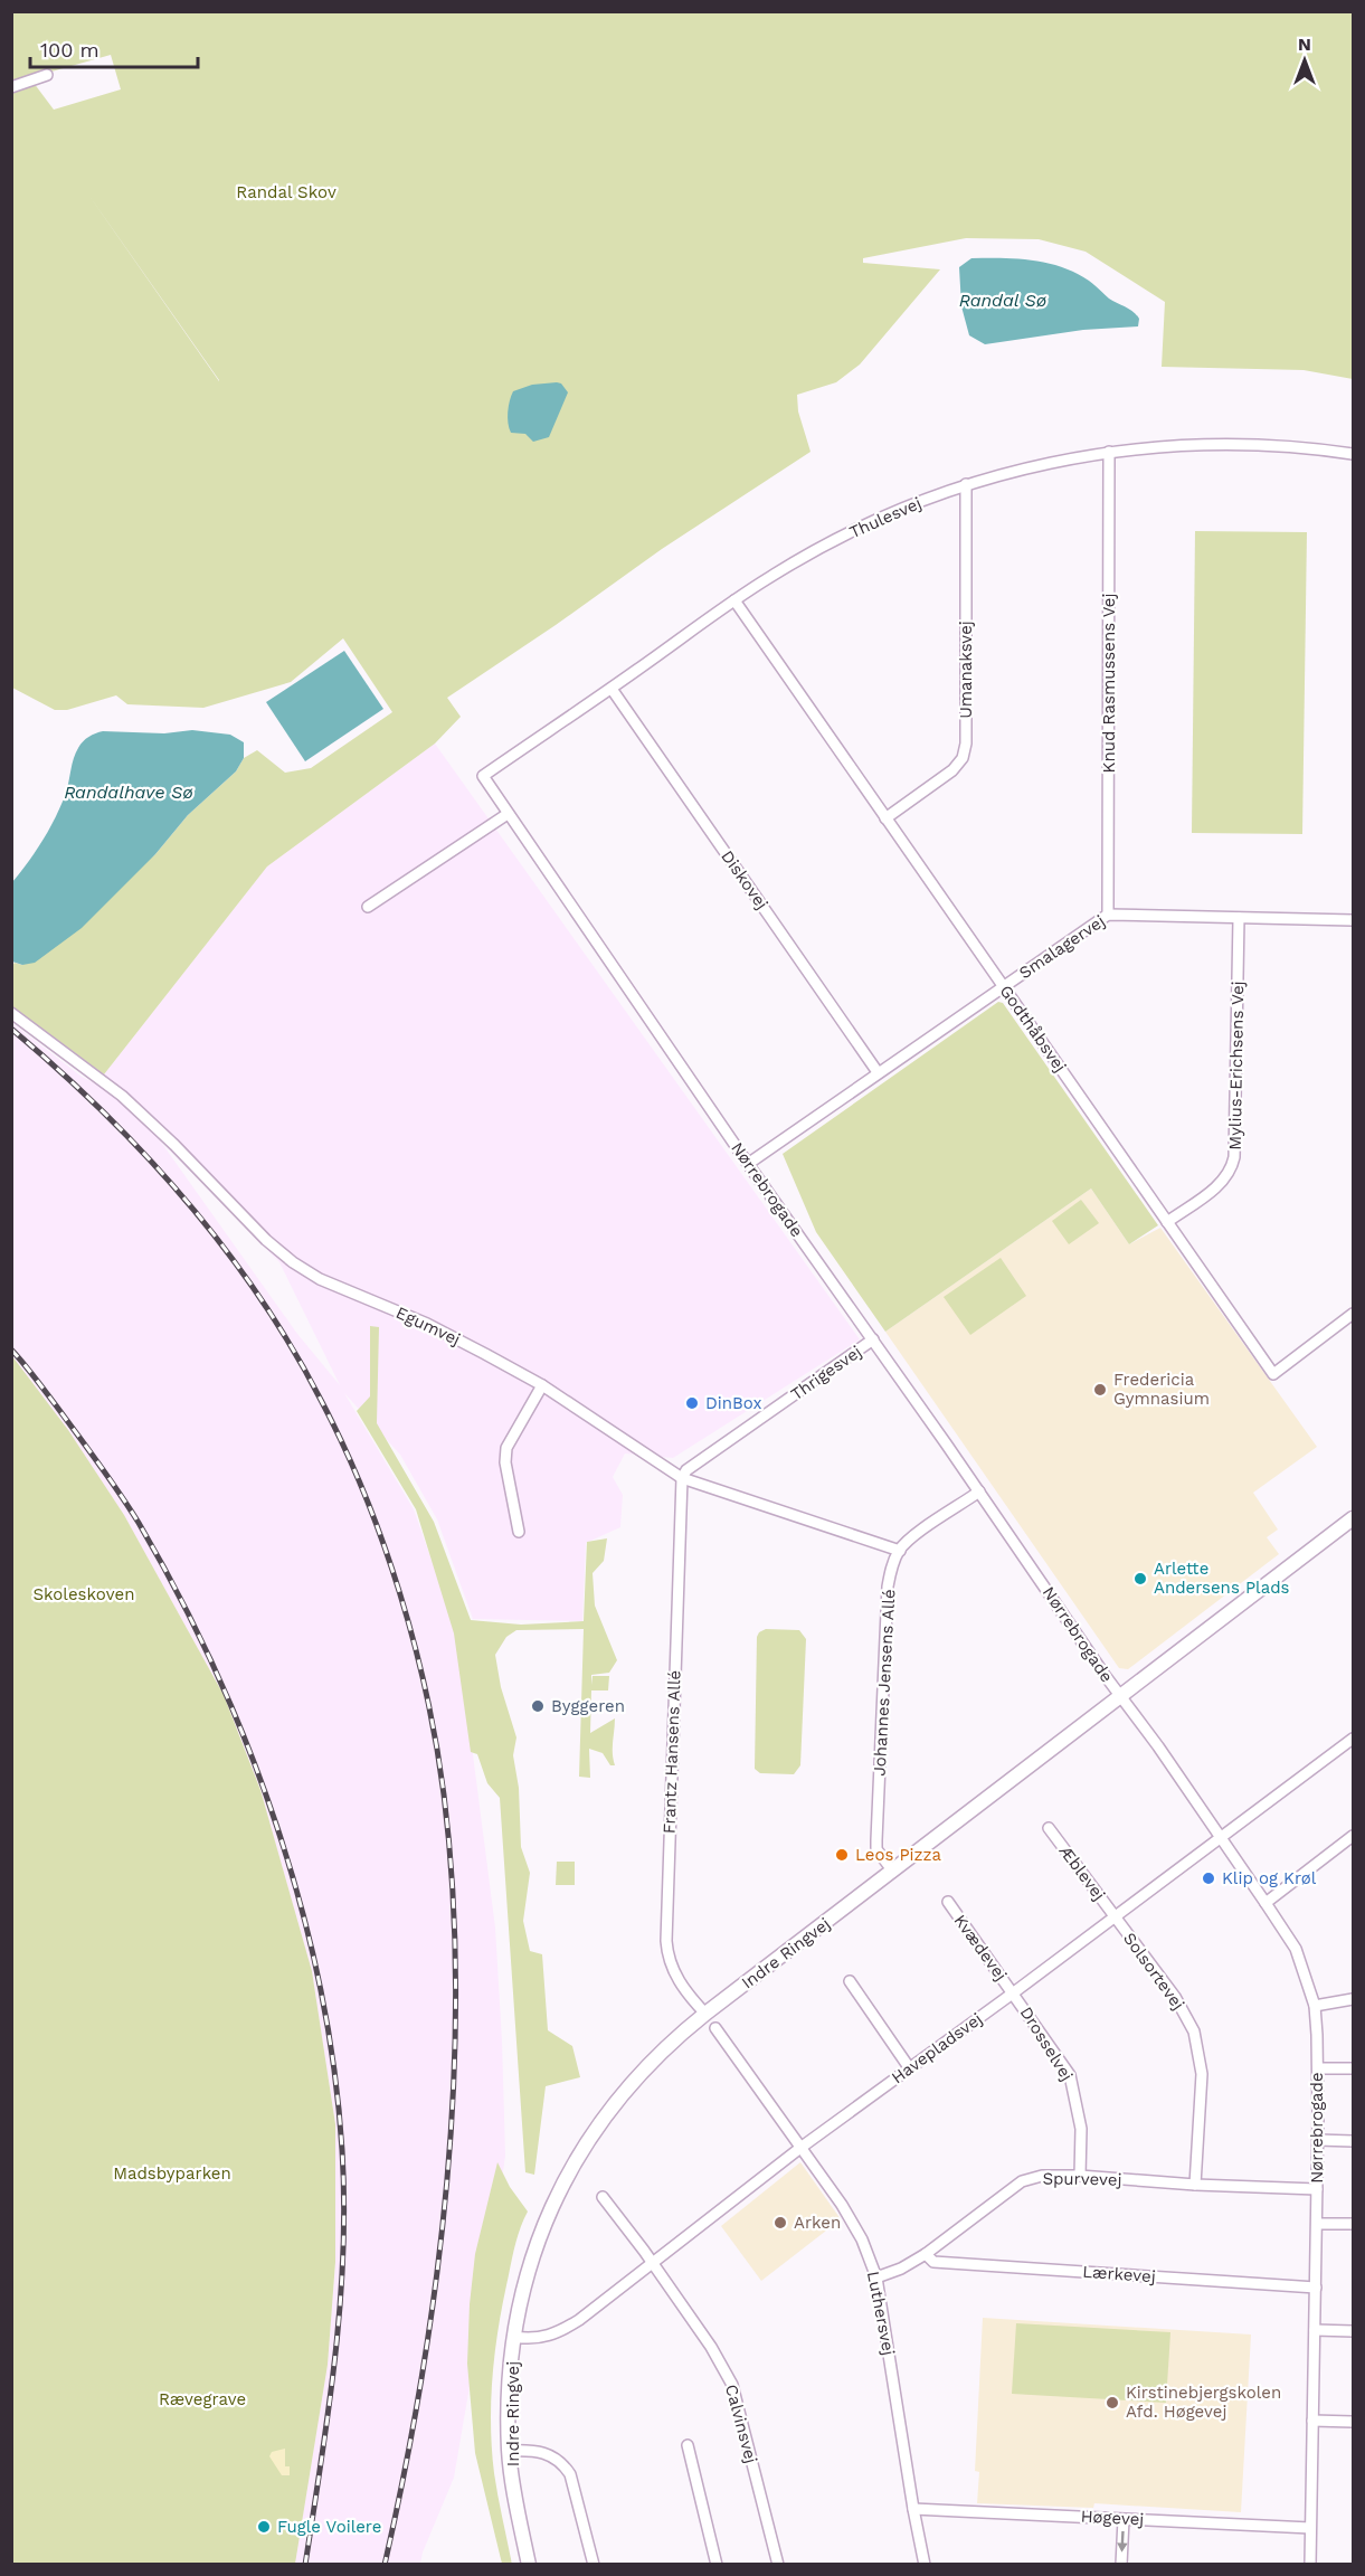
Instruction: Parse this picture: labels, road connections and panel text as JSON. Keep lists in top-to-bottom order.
{
  "streets": {
    "street": [
      "Thulesvej",
      "Umanaksvej",
      "Knud Rasmussens Vej",
      "Diskovej",
      "Smalagervej",
      "Godthåbsvej",
      "Mylius-Erichsens Vej",
      "Nørrebrogade",
      "Egumvej",
      "Thrigesvej",
      "Johannes Jensens Allé",
      "Frantz Hansens Allé",
      "Æblevej",
      "Kvædevej",
      "Indre Ringvej",
      "Solsortevej",
      "Drosselvej",
      "Havepladsvej",
      "Spurvevej",
      "Lærkevej",
      "Luthersvej",
      "Calvinsvej",
      "Høgevej"
    ]
  },
  "crossings": [
    ["Thulesvej", "Umanaksvej"],
    ["Thulesvej", "Knud Rasmussens Vej"],
    ["Thulesvej", "Diskovej"],
    ["Thulesvej", "Godthåbsvej"],
    ["Thulesvej", "Nørrebrogade"],
    ["Umanaksvej", "Godthåbsvej"],
    ["Knud Rasmussens Vej", "Smalagervej"],
    ["Diskovej", "Smalagervej"],
    ["Smalagervej", "Godthåbsvej"],
    ["Smalagervej", "Mylius-Erichsens Vej"],
    ["Smalagervej", "Nørrebrogade"],
    ["Godthåbsvej", "Mylius-Erichsens Vej"],
    ["Nørrebrogade", "Thrigesvej"],
    ["Nørrebrogade", "Johannes Jensens Allé"],
    ["Nørrebrogade", "Indre Ringvej"],
    ["Nørrebrogade", "Havepladsvej"],
    ["Nørrebrogade", "Spurvevej"],
    ["Nørrebrogade", "Lærkevej"],
    ["Nørrebrogade", "Høgevej"],
    ["Egumvej", "Thrigesvej"],
    ["Egumvej", "Johannes Jensens Allé"],
    ["Egumvej", "Frantz Hansens Allé"],
    ["Thrigesvej", "Frantz Hansens Allé"],
    ["Johannes Jensens Allé", "Indre Ringvej"],
    ["Frantz Hansens Allé", "Indre Ringvej"],
    ["Æblevej", "Solsortevej"],
    ["Æblevej", "Havepladsvej"],
    ["Kvædevej", "Drosselvej"],
    ["Kvædevej", "Havepladsvej"],
    ["Indre Ringvej", "Havepladsvej"],
    ["Solsortevej", "Havepladsvej"],
    ["Solsortevej", "Spurvevej"],
    ["Drosselvej", "Havepladsvej"],
    ["Drosselvej", "Spurvevej"],
    ["Havepladsvej", "Luthersvej"],
    ["Havepladsvej", "Calvinsvej"],
    ["Spurvevej", "Lærkevej"],
    ["Spurvevej", "Luthersvej"],
    ["Luthersvej", "Høgevej"]
  ],
  "water": ["Randal Sø", "Randalhave Sø"],
  "parks": [
    "Randal Skov",
    "Skoleskoven",
    "Madsbyparken",
    "Rævegrave"
  ],
  "places": [
    "Fredericia Gymnasium",
    "DinBox",
    "Arlette Andersens Plads",
    "Byggeren",
    "Leos Pizza",
    "Klip og Krøl",
    "Arken",
    "Kirstinebjergskolen Afd. Høgevej",
    "Fugle Voilere"
  ],
  "scale_bar": "100 m",
  "north": "top"
}
